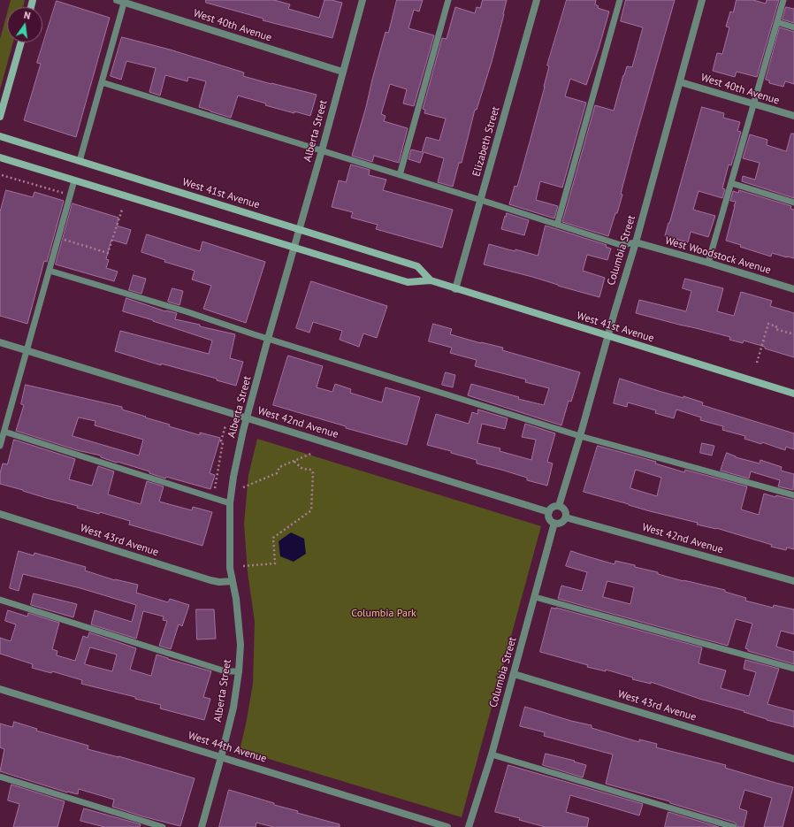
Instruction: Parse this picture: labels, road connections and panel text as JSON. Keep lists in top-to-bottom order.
{
  "streets": {
    "main road": ["West 41st Avenue"],
    "street": [
      "West 40th Avenue",
      "Alberta Street",
      "Elizabeth Street",
      "Columbia Street",
      "West Woodstock Avenue",
      "West 42nd Avenue",
      "West 43rd Avenue",
      "West 44th Avenue"
    ]
  },
  "crossings": [
    ["West 40th Avenue", "Alberta Street"],
    ["West 40th Avenue", "Columbia Street"],
    ["Alberta Street", "West 41st Avenue"],
    ["Alberta Street", "West 42nd Avenue"],
    ["Alberta Street", "West 43rd Avenue"],
    ["Alberta Street", "West 44th Avenue"],
    ["Elizabeth Street", "West 41st Avenue"],
    ["West 41st Avenue", "Columbia Street"],
    ["Columbia Street", "West Woodstock Avenue"],
    ["Columbia Street", "West 42nd Avenue"],
    ["Columbia Street", "West 43rd Avenue"]
  ],
  "parks": ["Columbia Park"],
  "north": "top"
}
